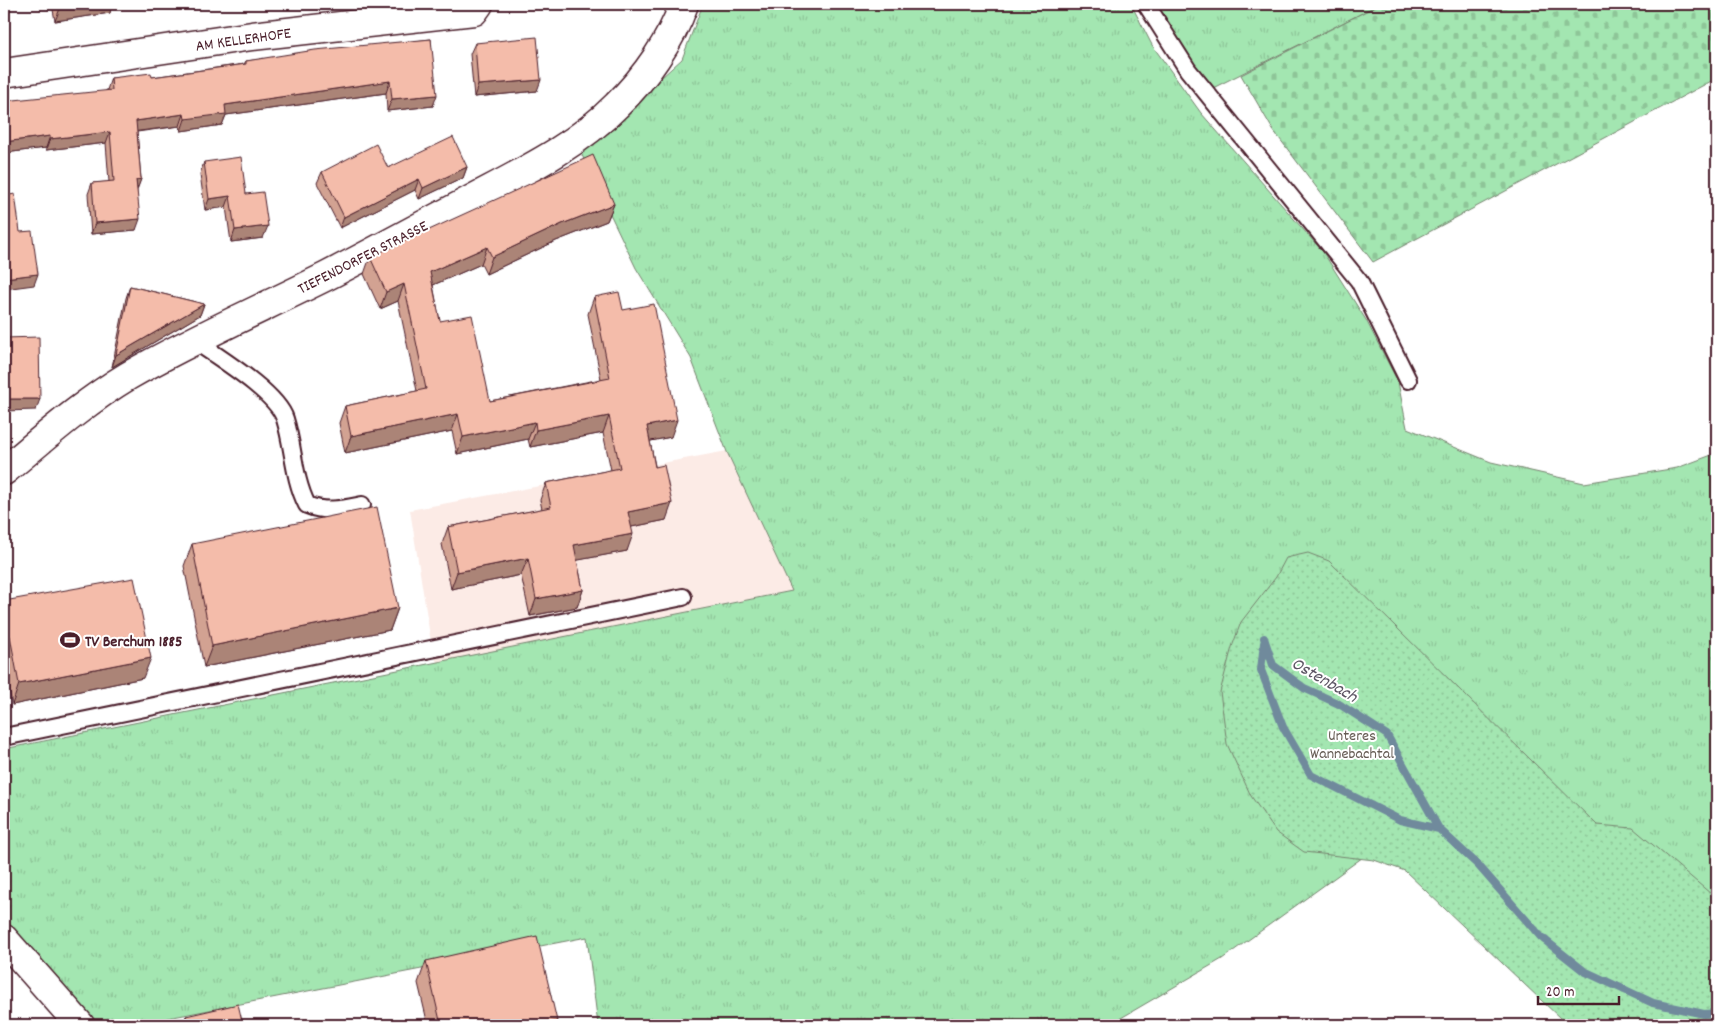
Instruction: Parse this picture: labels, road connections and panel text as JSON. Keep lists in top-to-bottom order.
{
  "streets": {
    "street": ["AM KELLERHOFE", "TIEFENDORFER STRASSE"]
  },
  "water": ["Ostenbach"],
  "parks": ["Unteres Wannebachtal"],
  "places": {
    "sports": ["TV Berchum 1885"]
  },
  "scale_bar": "20 m"
}
